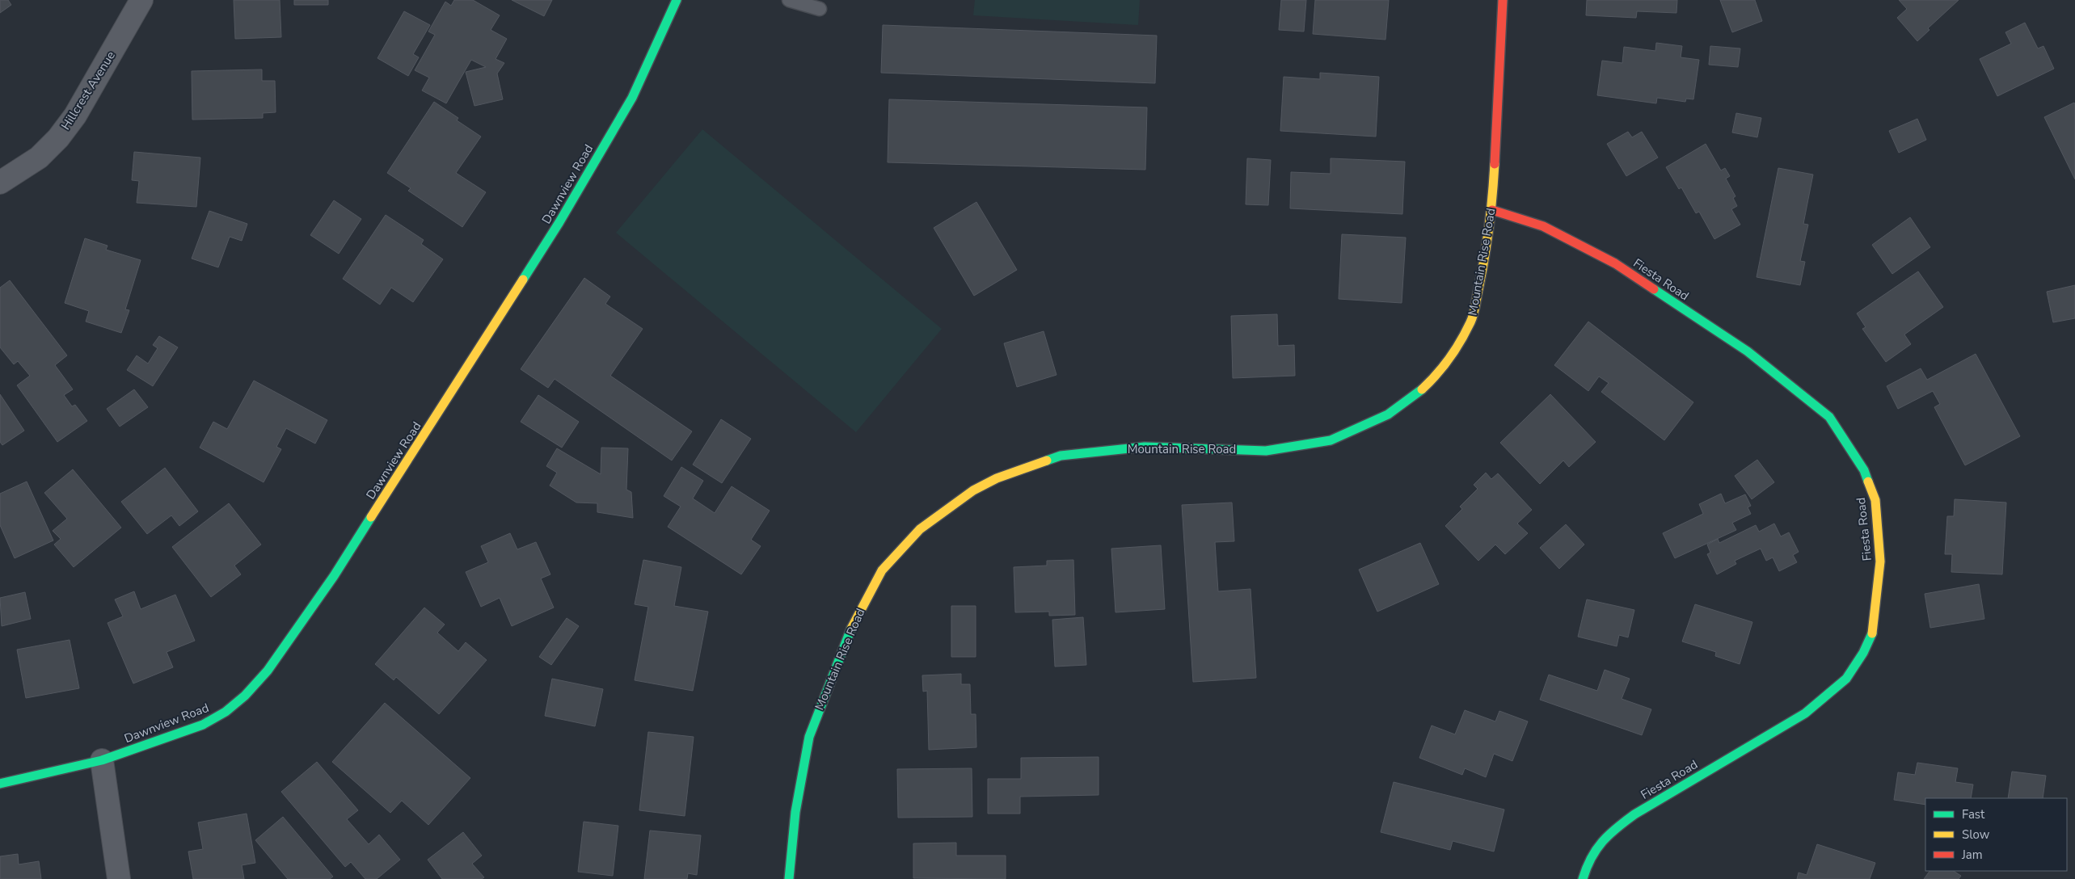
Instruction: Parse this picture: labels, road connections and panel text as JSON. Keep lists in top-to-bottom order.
{
  "streets": {
    "street": [
      "Hillcrest Avenue",
      "Dawnview Road",
      "Mountain Rise Road",
      "Fiesta Road"
    ]
  },
  "crossings": [
    ["Mountain Rise Road", "Fiesta Road"]
  ],
  "legend": ["Fast", "Slow", "Jam"]
}
